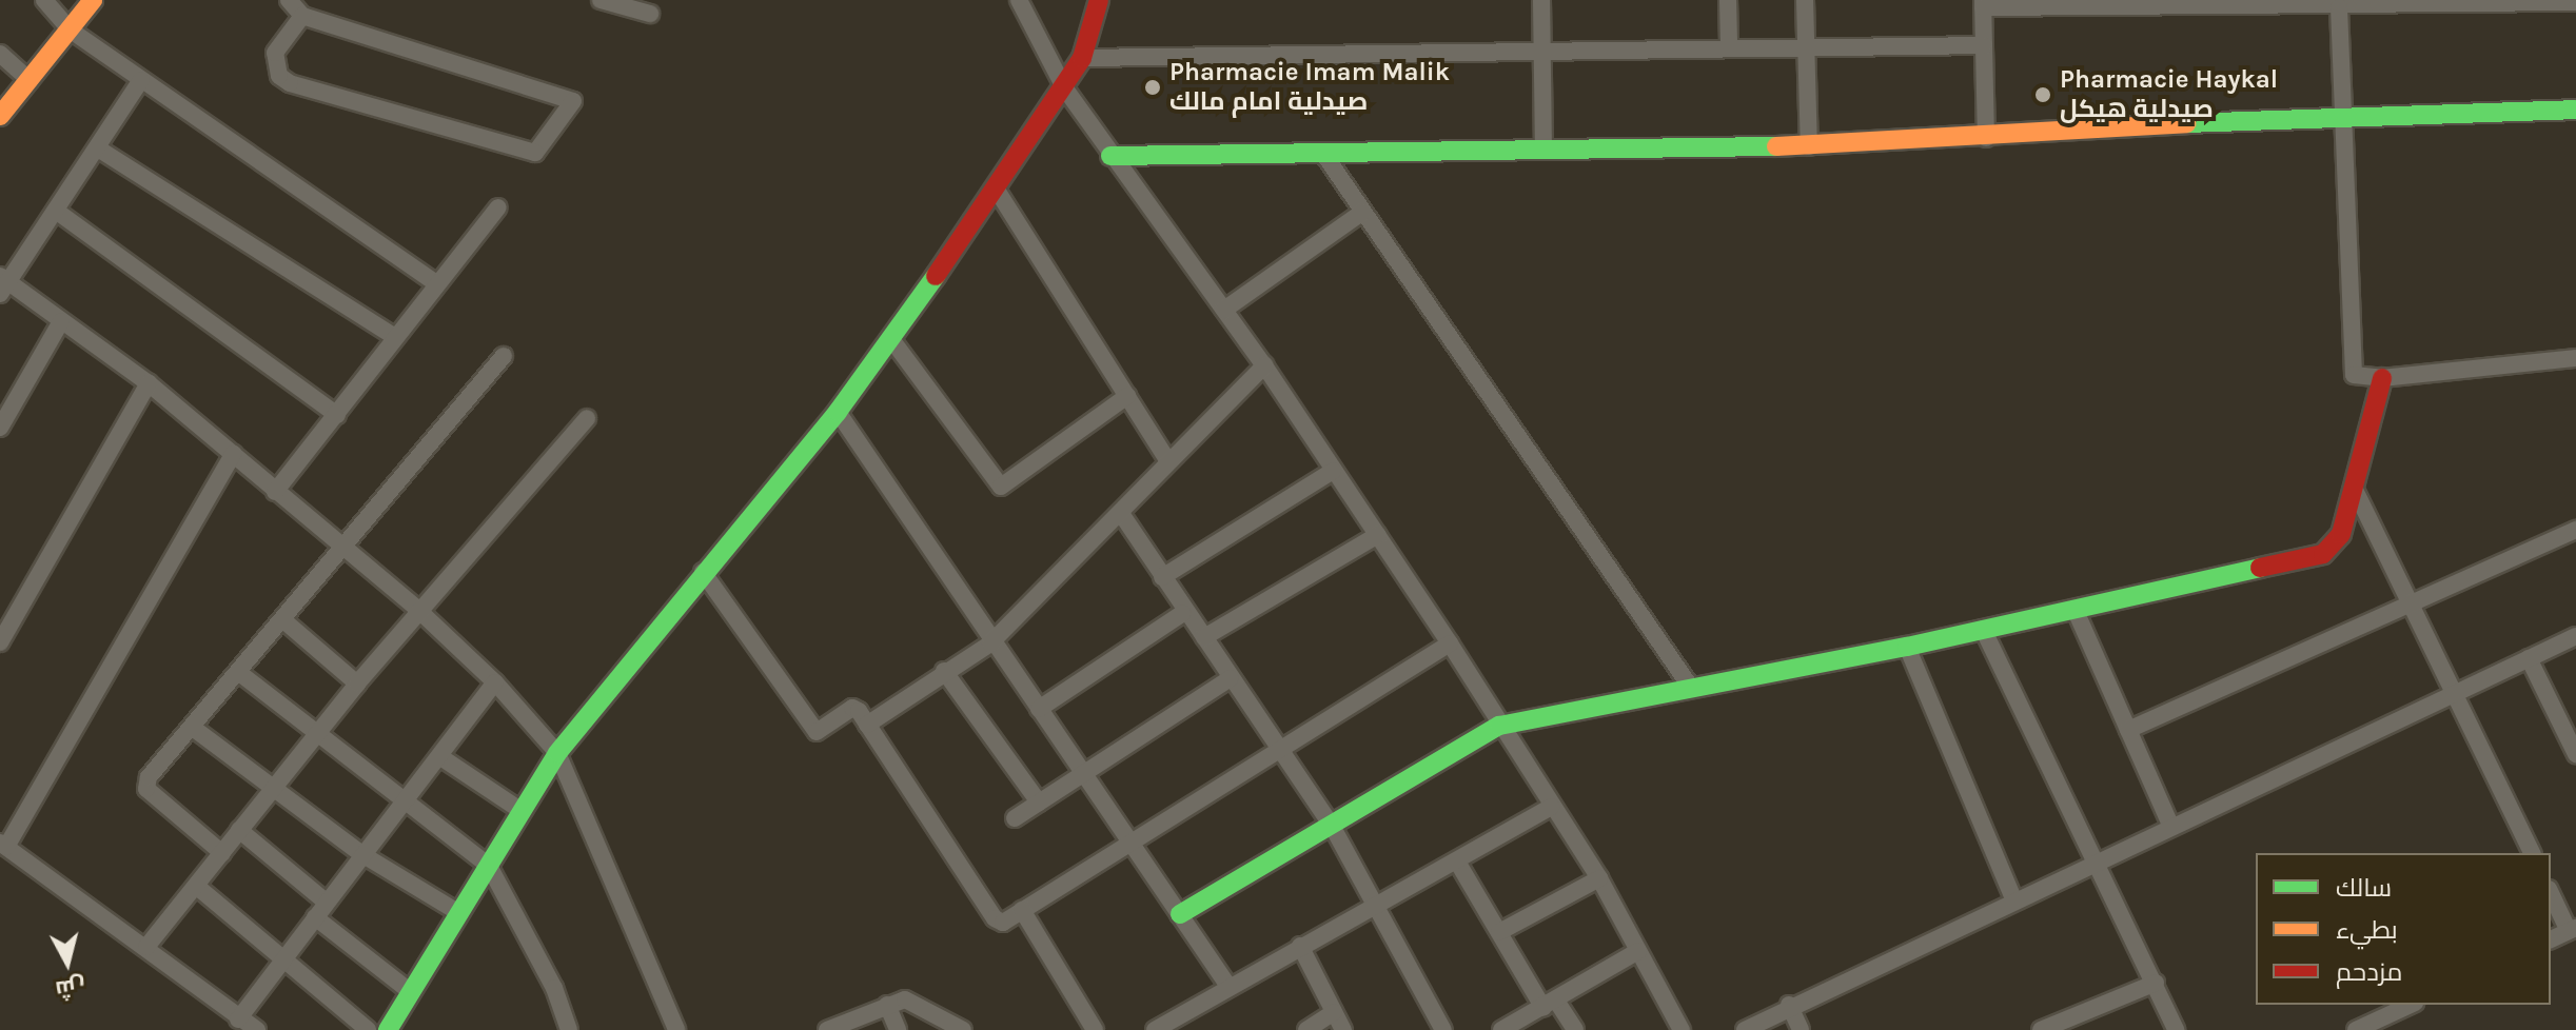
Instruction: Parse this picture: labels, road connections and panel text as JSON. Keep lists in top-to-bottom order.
{
  "places": ["Pharmacie Imam Malik صيدلية امام مالك", "Pharmacie Haykal صيدلية هيكل"],
  "legend": ["سالك", "بطيء", "مزدحم"],
  "north": "bottom"
}
